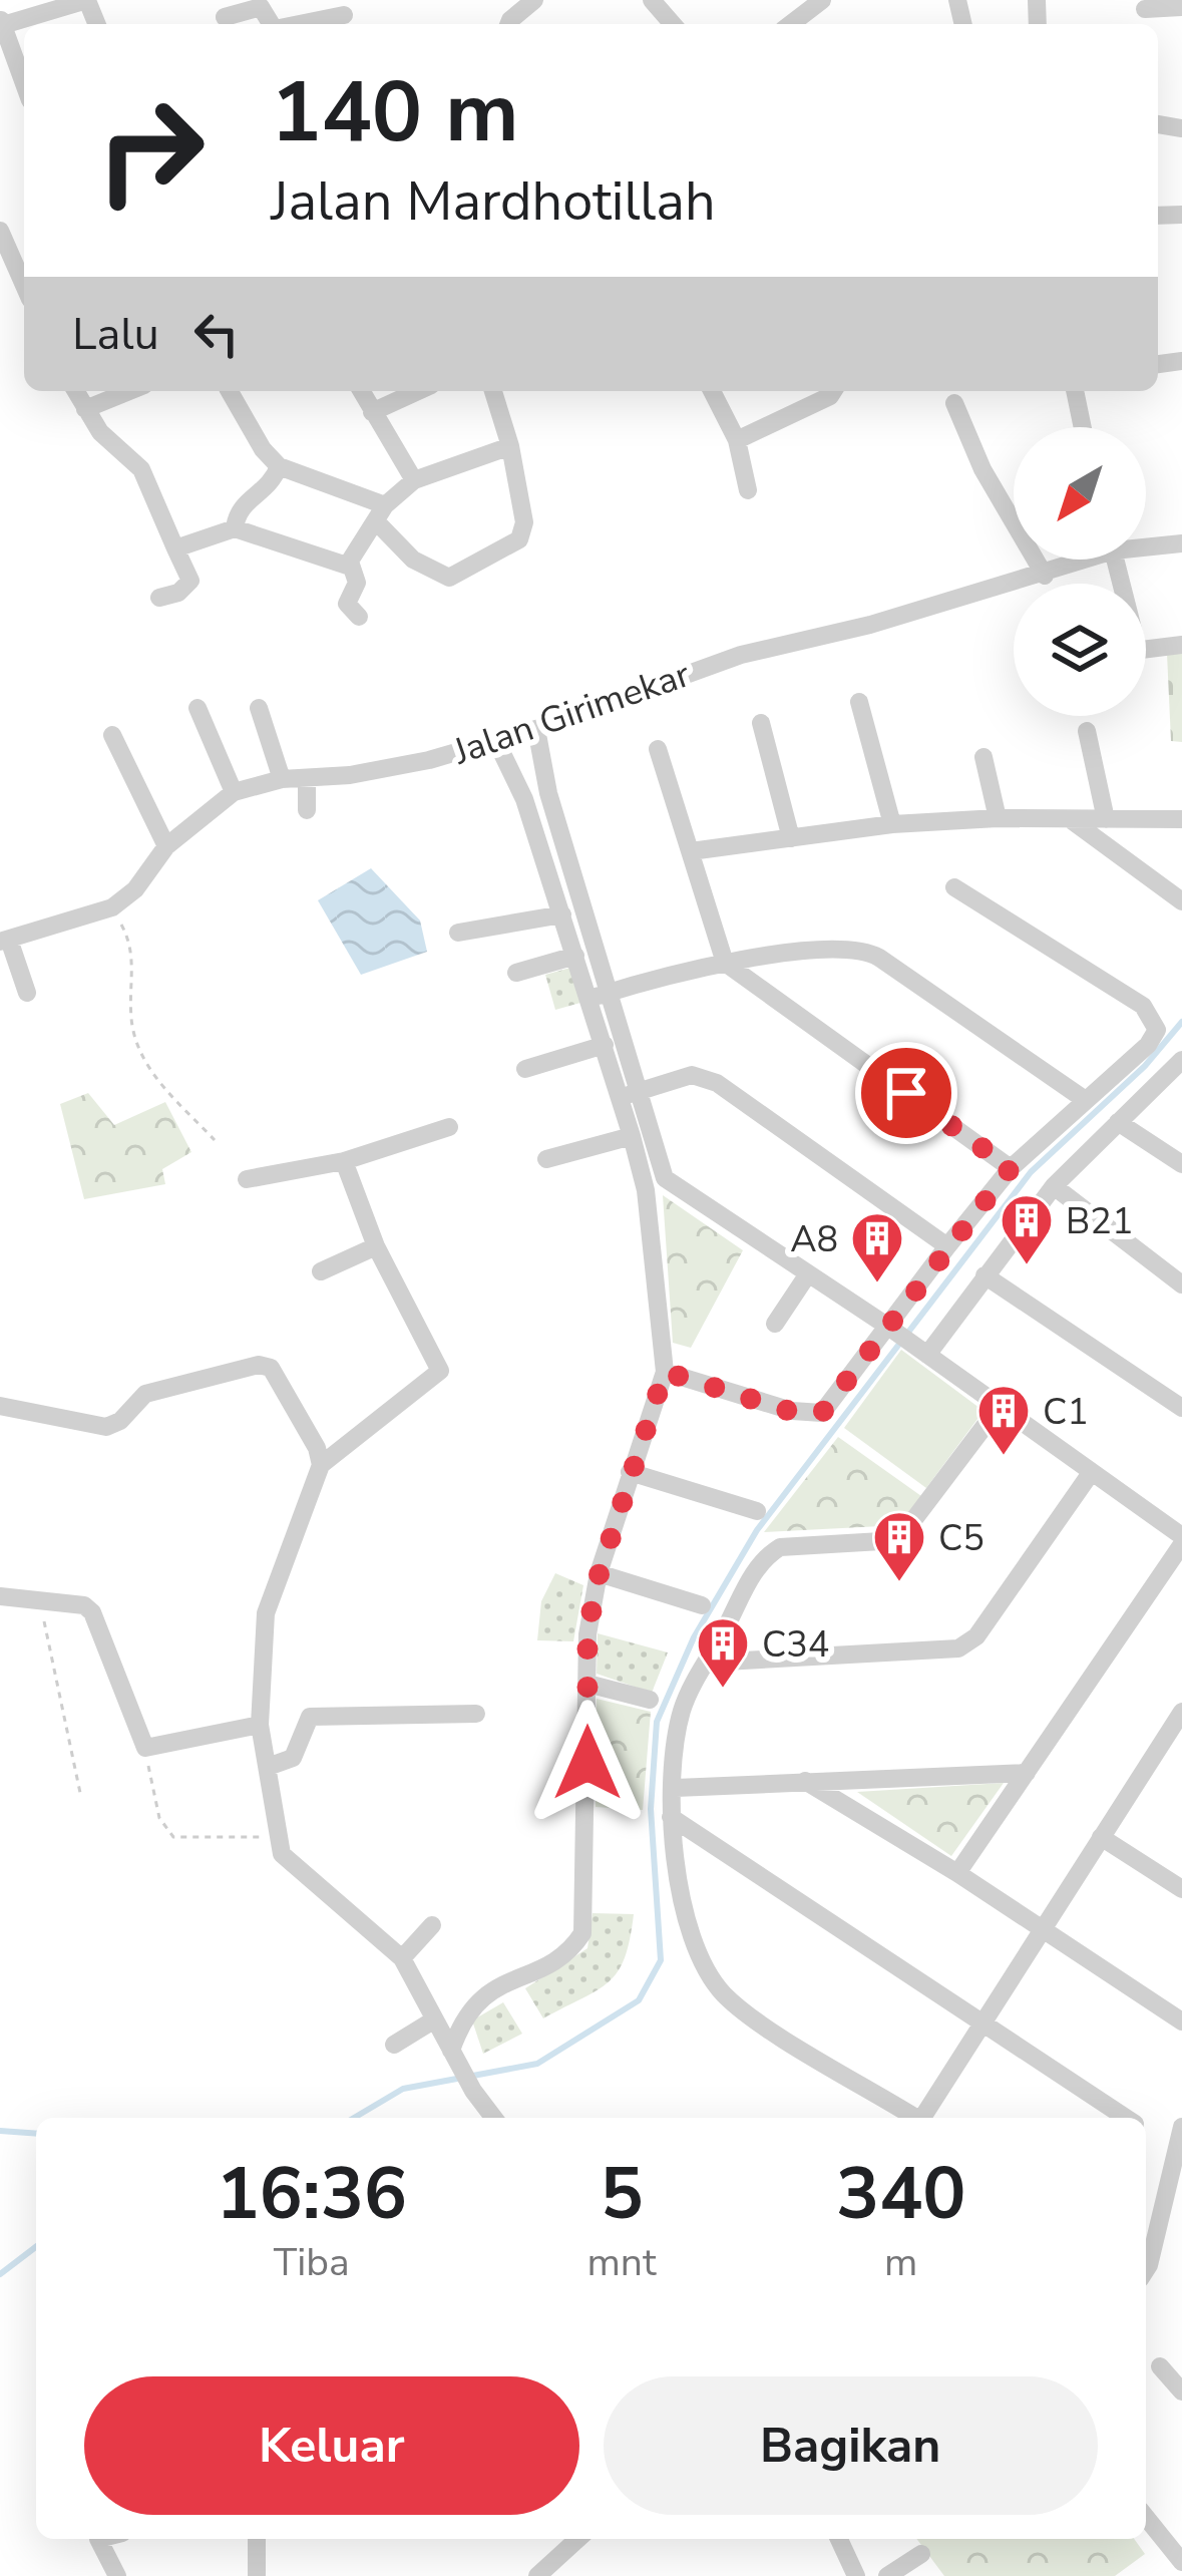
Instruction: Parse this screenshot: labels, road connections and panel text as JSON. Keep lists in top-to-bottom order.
{
  "streets": {
    "street": ["Jalan Girimekar"]
  },
  "places": {
    "building": [
      "B21",
      "A8",
      "C1",
      "C5",
      "C34"
    ]
  },
  "north": "bottom left",
  "page": {
    "turn": ["140 m", "Jalan Mardhotillah"],
    "then": "Lalu",
    "eta": [
      "16:36",
      "Tiba",
      "5",
      "mnt",
      "340",
      "m"
    ],
    "buttons": ["Keluar", "Bagikan"]
  }
}
